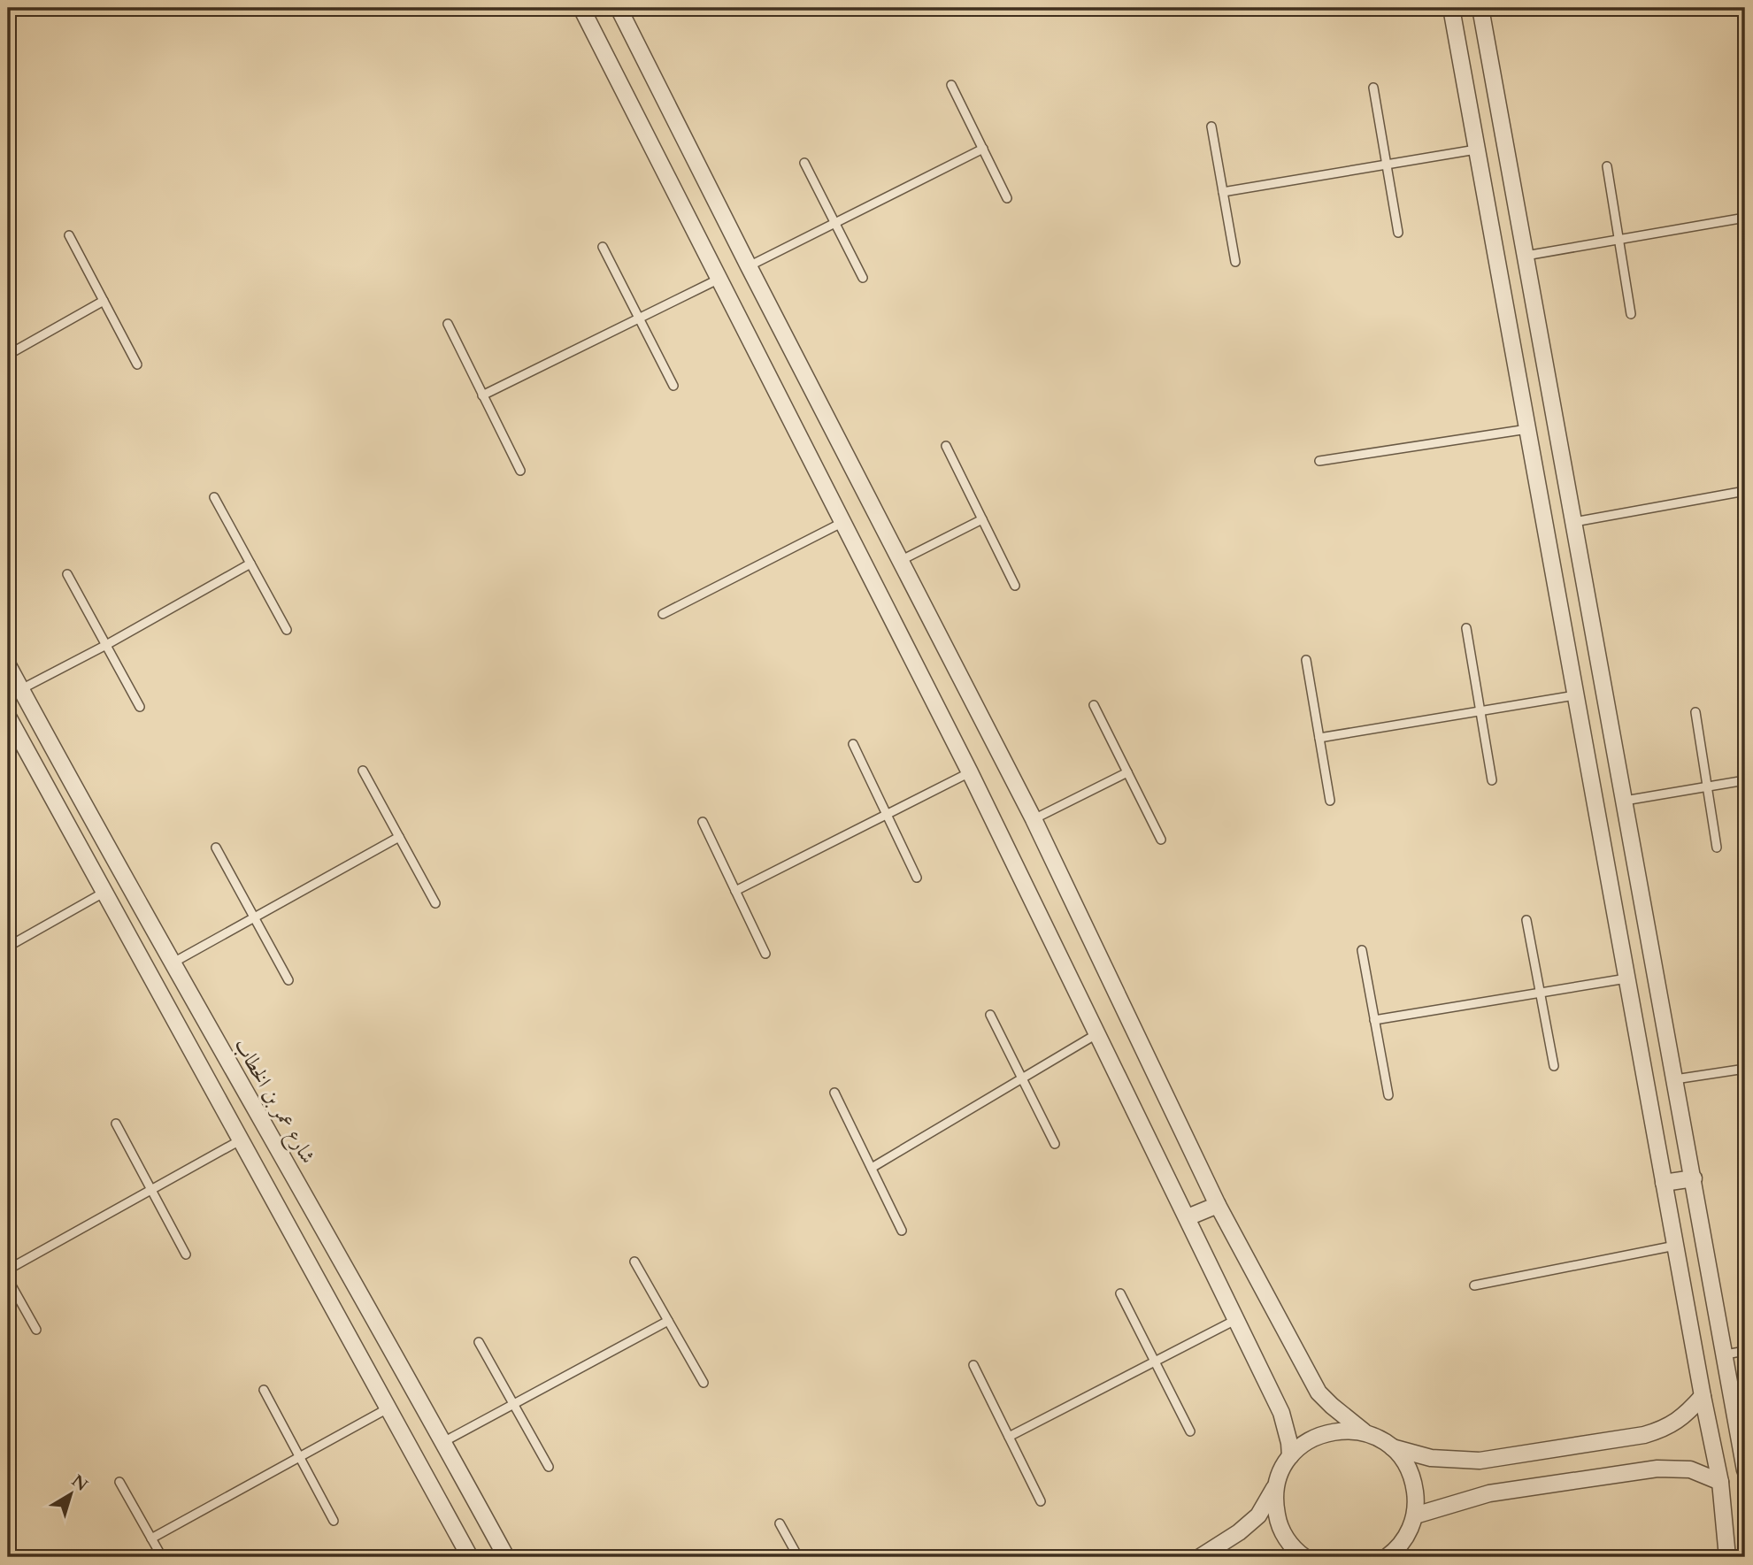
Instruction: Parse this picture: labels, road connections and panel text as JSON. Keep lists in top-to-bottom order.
{
  "streets": {
    "street": ["شارع عمر بن الخطاب"]
  },
  "north": "top right"
}
